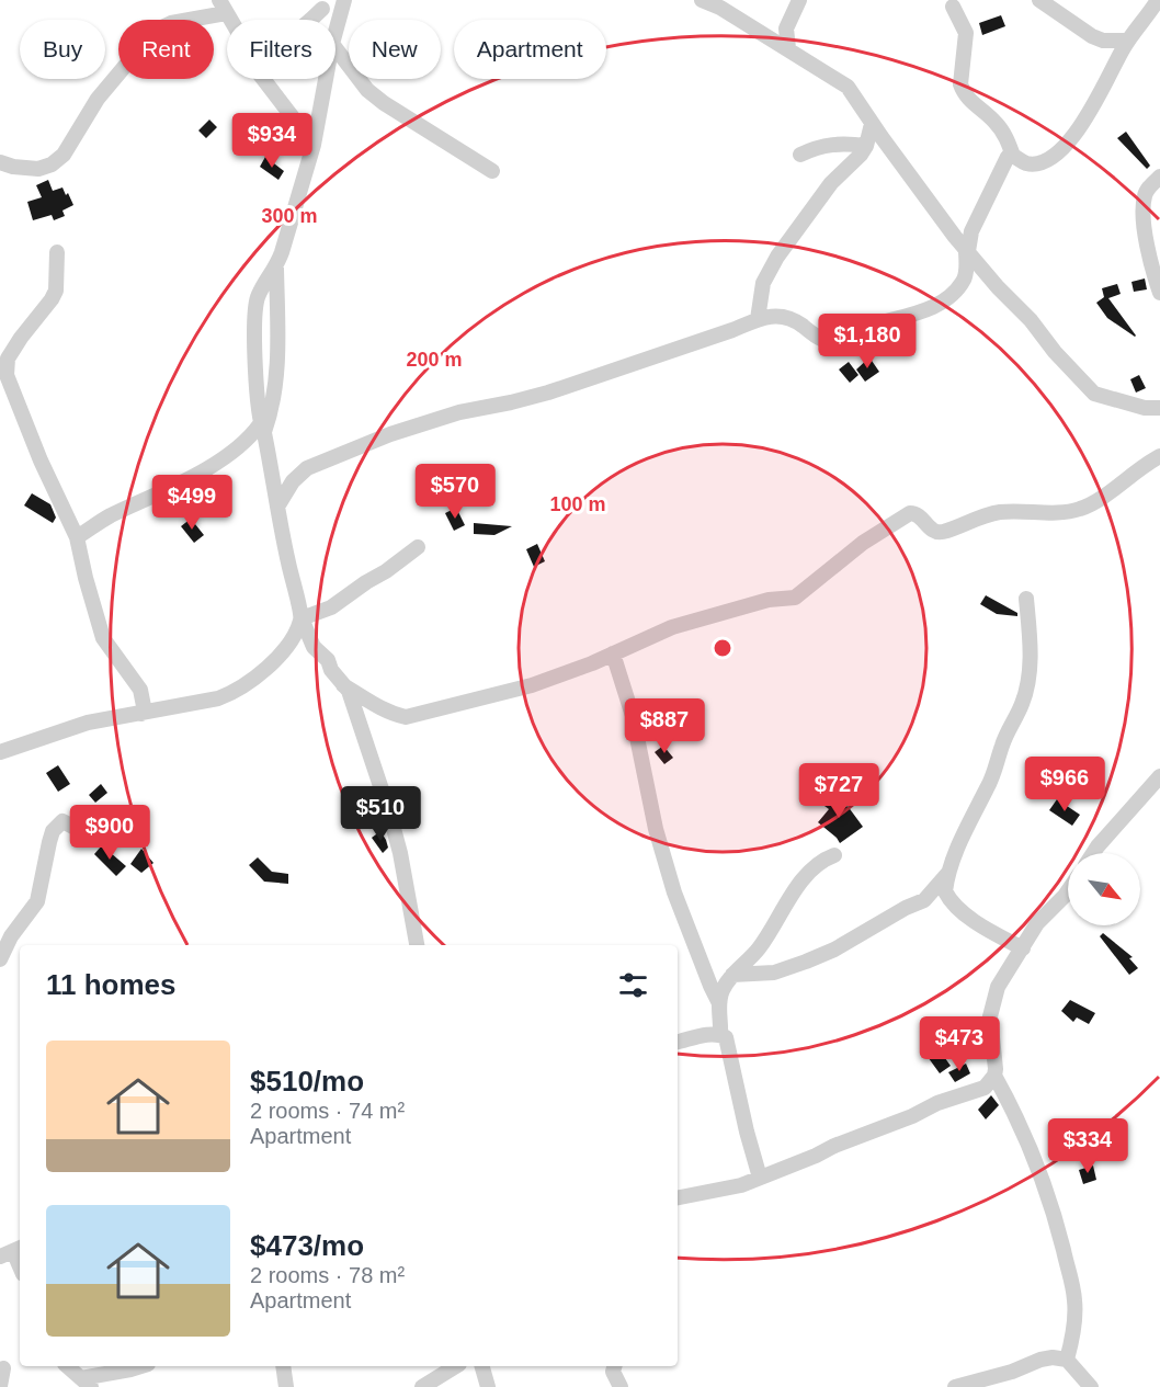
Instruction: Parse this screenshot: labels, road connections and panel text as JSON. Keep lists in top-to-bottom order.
{
  "north": "bottom right",
  "page": {
    "chip": [
      "Buy",
      "Rent",
      "Filters",
      "New",
      "Apartment"
    ],
    "price": [
      "$934",
      "$1,180",
      "$570",
      "$499",
      "$887",
      "$966",
      "$727",
      "$510",
      "$900",
      "$473",
      "$334"
    ],
    "heading": "11 homes",
    "list": [
      {
        "name": "$510/mo",
        "note": "2 rooms · 74 m² · Apartment"
      },
      {
        "name": "$473/mo",
        "note": "2 rooms · 78 m² · Apartment"
      }
    ]
  },
  "rings": ["300 m", "200 m", "100 m"]
}
